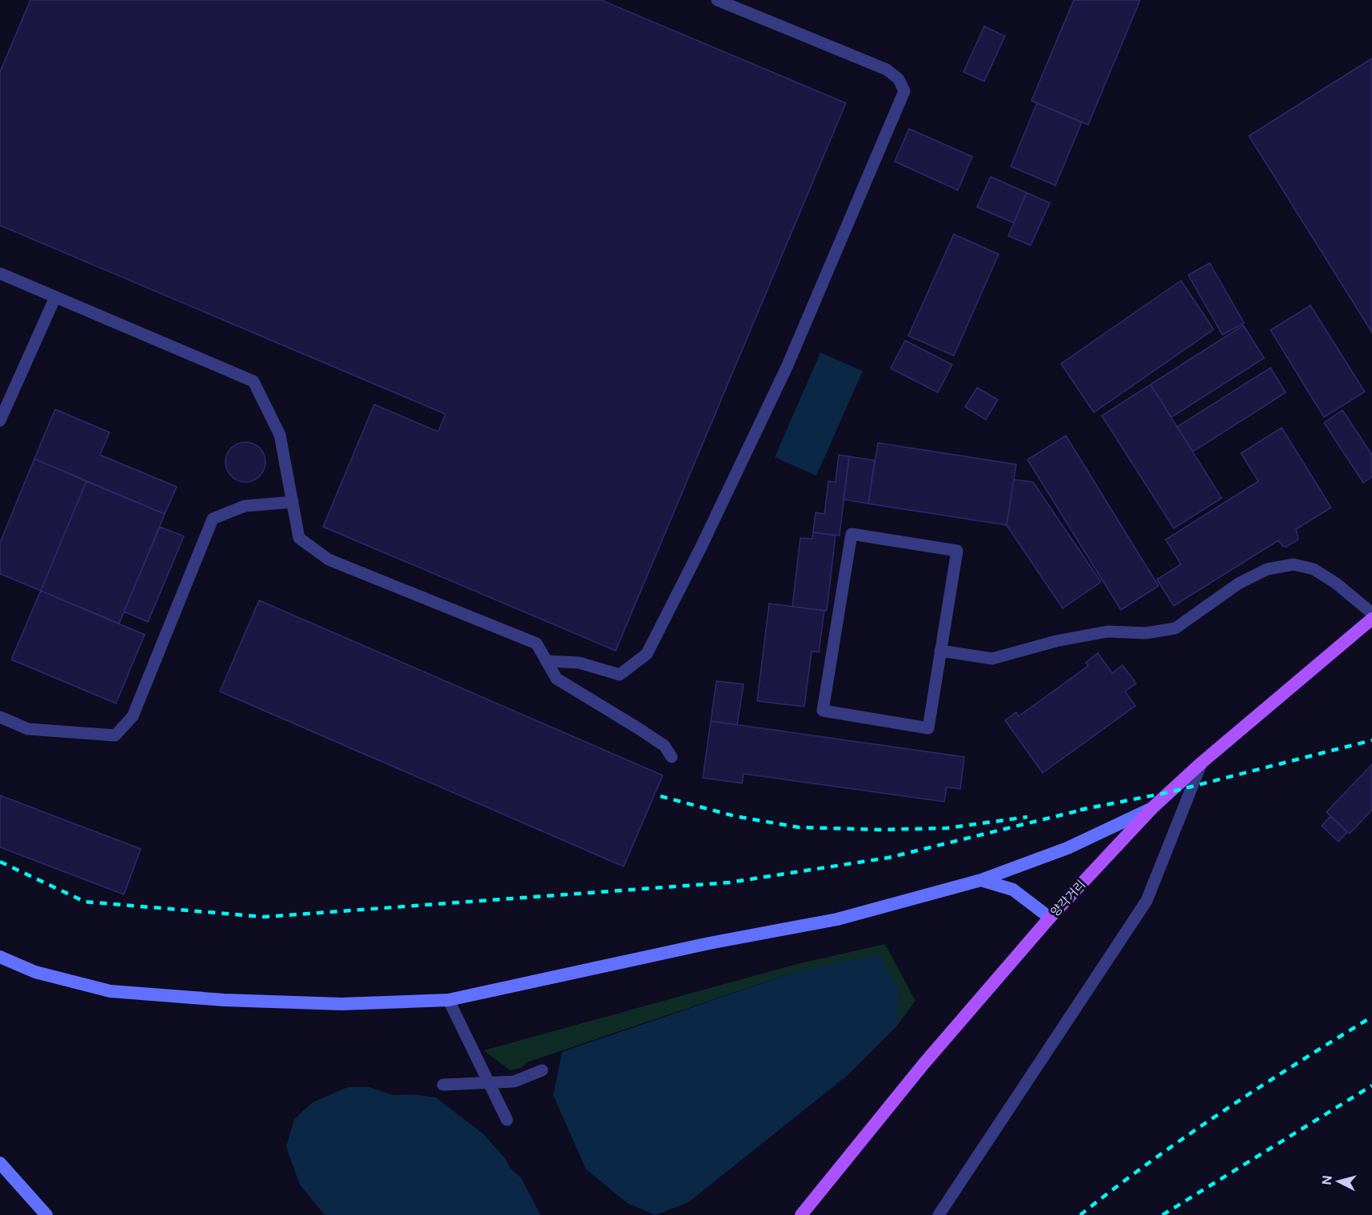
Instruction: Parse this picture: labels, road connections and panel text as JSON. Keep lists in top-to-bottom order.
{
  "streets": {
    "main road": ["양각거리"]
  },
  "north": "left"
}
